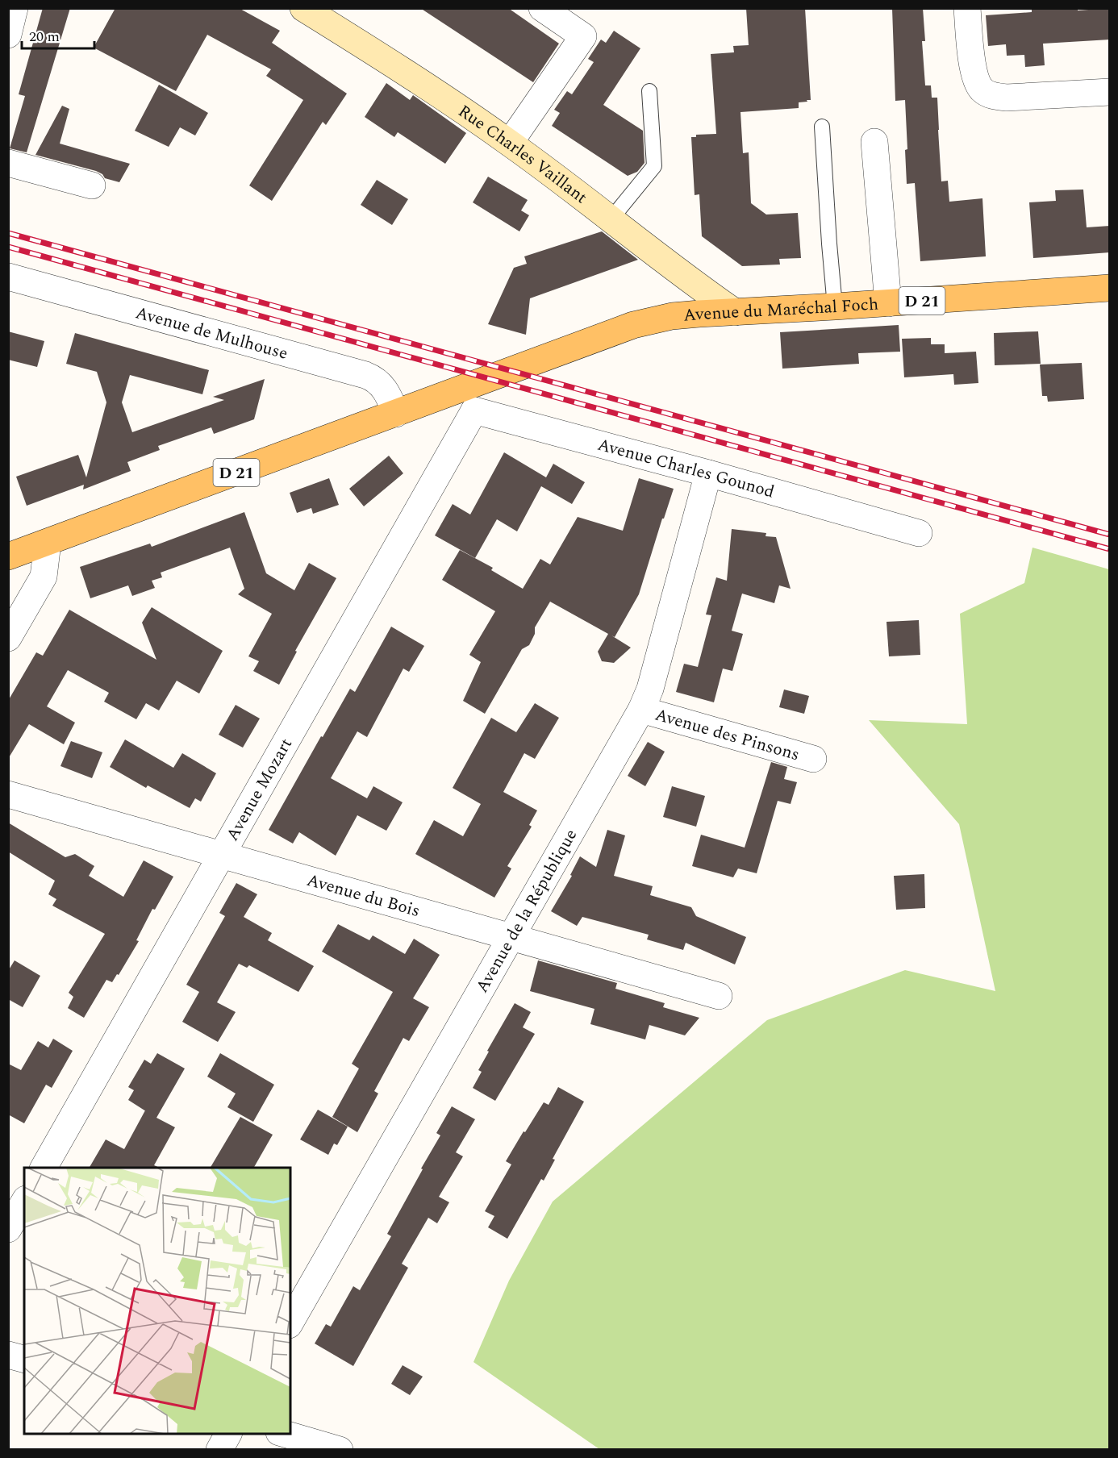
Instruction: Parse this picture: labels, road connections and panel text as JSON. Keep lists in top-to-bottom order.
{
  "streets": {
    "main road": ["Rue Charles Vaillant", "D 21", "Avenue du Maréchal Foch"],
    "street": [
      "Avenue de Mulhouse",
      "Avenue Charles Gounod",
      "Avenue des Pinsons",
      "Avenue Mozart",
      "Avenue du Bois",
      "Avenue de la République"
    ]
  },
  "crossings": [
    ["Rue Charles Vaillant", "Avenue du Maréchal Foch"],
    ["D 21", "Avenue du Maréchal Foch"],
    ["D 21", "Avenue de Mulhouse"],
    ["D 21", "Avenue Charles Gounod"],
    ["D 21", "Avenue Mozart"],
    ["Avenue du Maréchal Foch", "Avenue Charles Gounod"],
    ["Avenue du Maréchal Foch", "Avenue Mozart"],
    ["Avenue Charles Gounod", "Avenue Mozart"],
    ["Avenue Charles Gounod", "Avenue de la République"],
    ["Avenue des Pinsons", "Avenue de la République"],
    ["Avenue Mozart", "Avenue du Bois"],
    ["Avenue du Bois", "Avenue de la République"]
  ],
  "scale_bar": "20 m"
}
